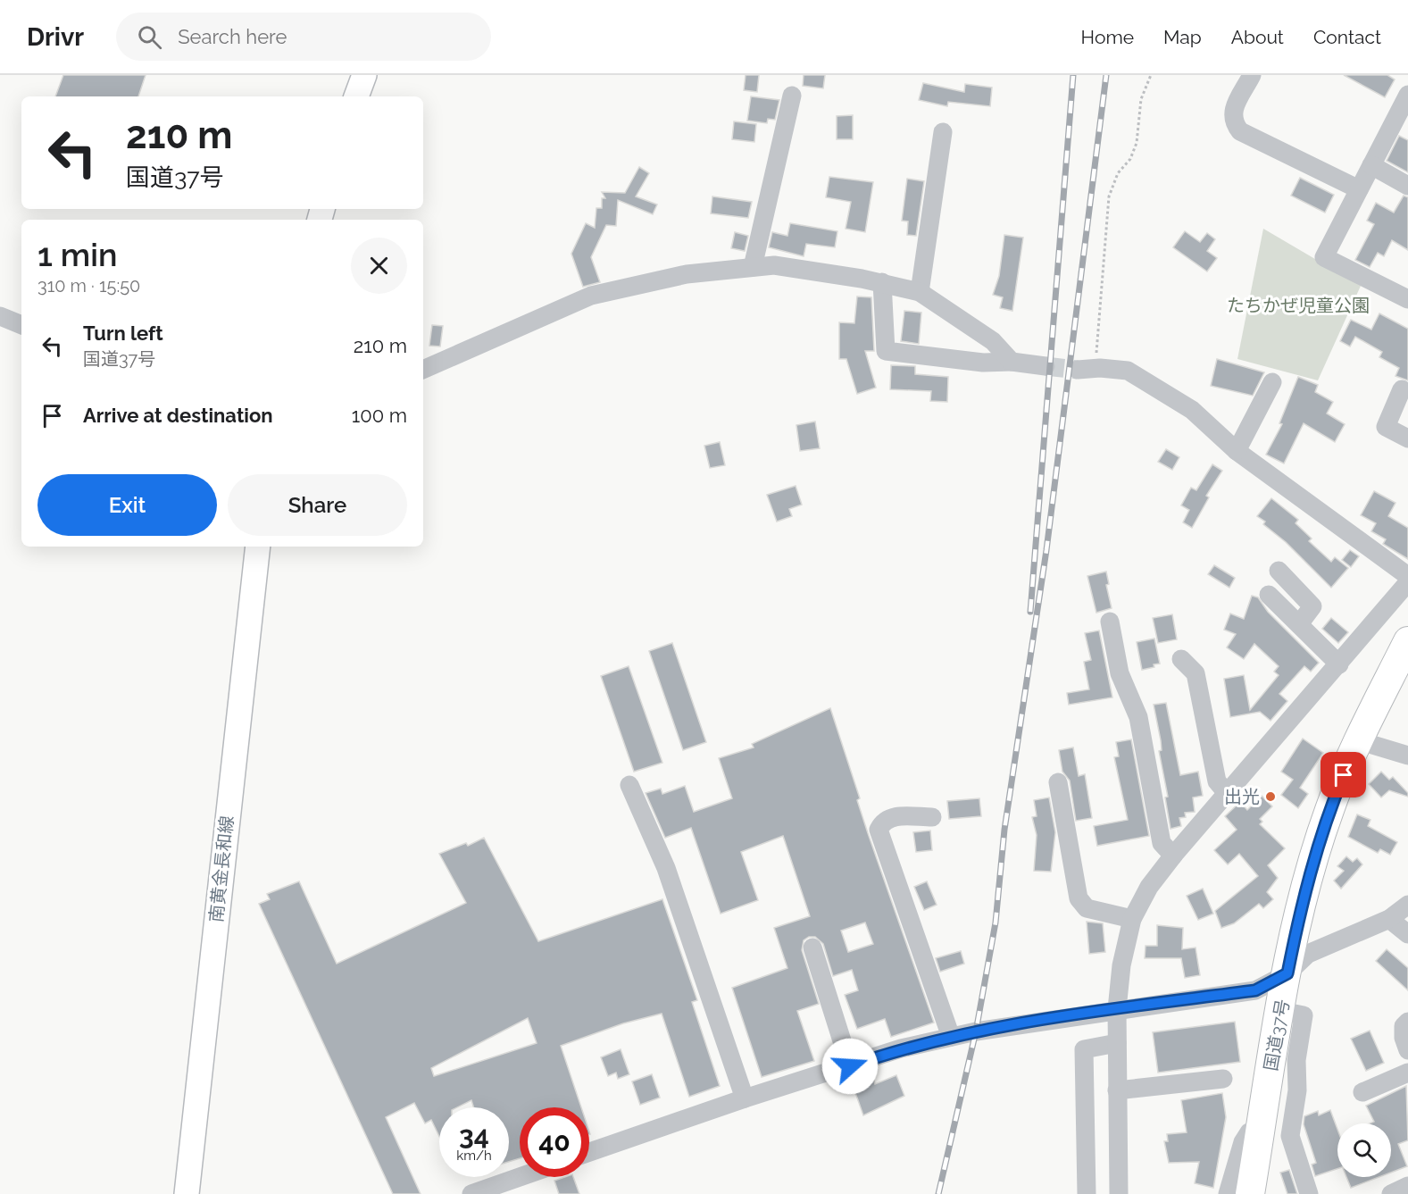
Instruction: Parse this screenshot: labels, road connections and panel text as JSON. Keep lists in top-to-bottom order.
{
  "streets": {
    "highway": ["国道37号"],
    "main road": ["南黄金長和線"]
  },
  "parks": ["たちかぜ児童公園"],
  "places": ["出光"],
  "page": {
    "header": "Drivr",
    "search": "Search here",
    "nav": [
      "Home",
      "Map",
      "About",
      "Contact"
    ],
    "turn": ["210 m", "国道37号"],
    "heading": ["1 min", "310 m · 15:50"],
    "list": [
      {
        "name": "Turn left",
        "note": "国道37号",
        "value": "210 m"
      },
      {
        "name": "Arrive at destination",
        "value": "100 m"
      }
    ],
    "buttons": ["Exit", "Share"],
    "speed": "34 km/h",
    "limit": "40"
  }
}
